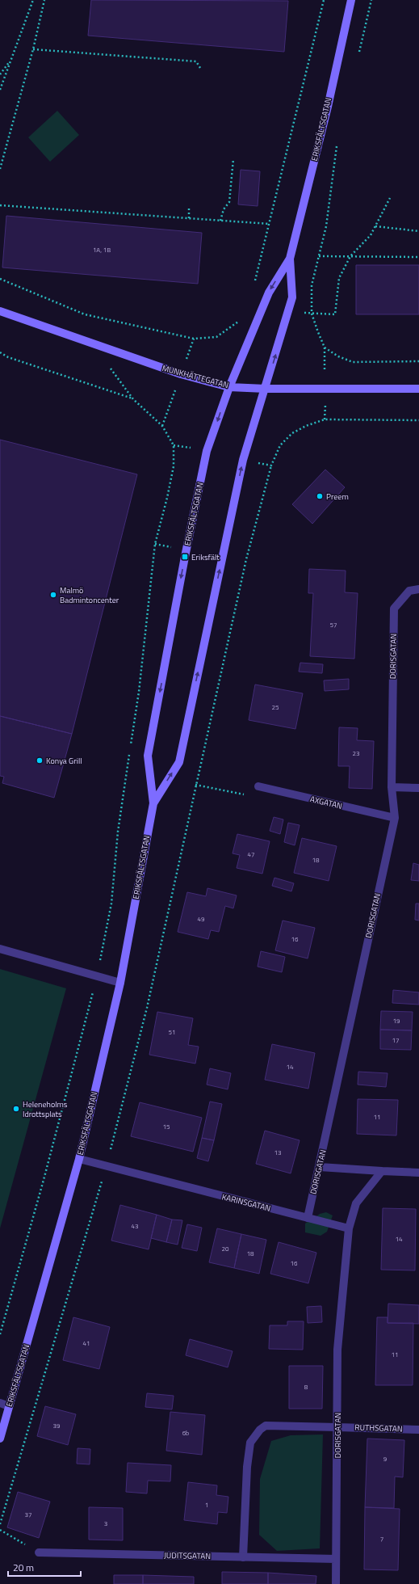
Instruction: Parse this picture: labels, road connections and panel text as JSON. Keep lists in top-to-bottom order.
{
  "streets": {
    "street": [
      "ERIKSFÄLTSGATAN",
      "MUNKHÄTTEGATAN",
      "DORISGATAN",
      "AXGATAN",
      "KARINSGATAN",
      "RUTHSGATAN",
      "JUDITSGATAN"
    ]
  },
  "crossings": [
    ["ERIKSFÄLTSGATAN", "MUNKHÄTTEGATAN"],
    ["ERIKSFÄLTSGATAN", "KARINSGATAN"],
    ["DORISGATAN", "AXGATAN"],
    ["DORISGATAN", "KARINSGATAN"],
    ["DORISGATAN", "RUTHSGATAN"],
    ["DORISGATAN", "JUDITSGATAN"],
    ["RUTHSGATAN", "JUDITSGATAN"]
  ],
  "places": {
    "other": [
      "Preem",
      "Malmö Badmintoncenter",
      "Konya Grill",
      "Heleneholms Idrottsplats"
    ],
    "transit": ["Eriksfält"]
  },
  "house_numbers": [
    "1A, 1B",
    "57",
    "25",
    "23",
    "47",
    "18",
    "49",
    "16",
    "19",
    "51",
    "17",
    "14",
    "11",
    "15",
    "13",
    "43",
    "14",
    "20",
    "18",
    "16",
    "41",
    "11",
    "8",
    "39",
    "6b",
    "9",
    "1",
    "37",
    "3",
    "7"
  ],
  "scale_bar": "20 m"
}
